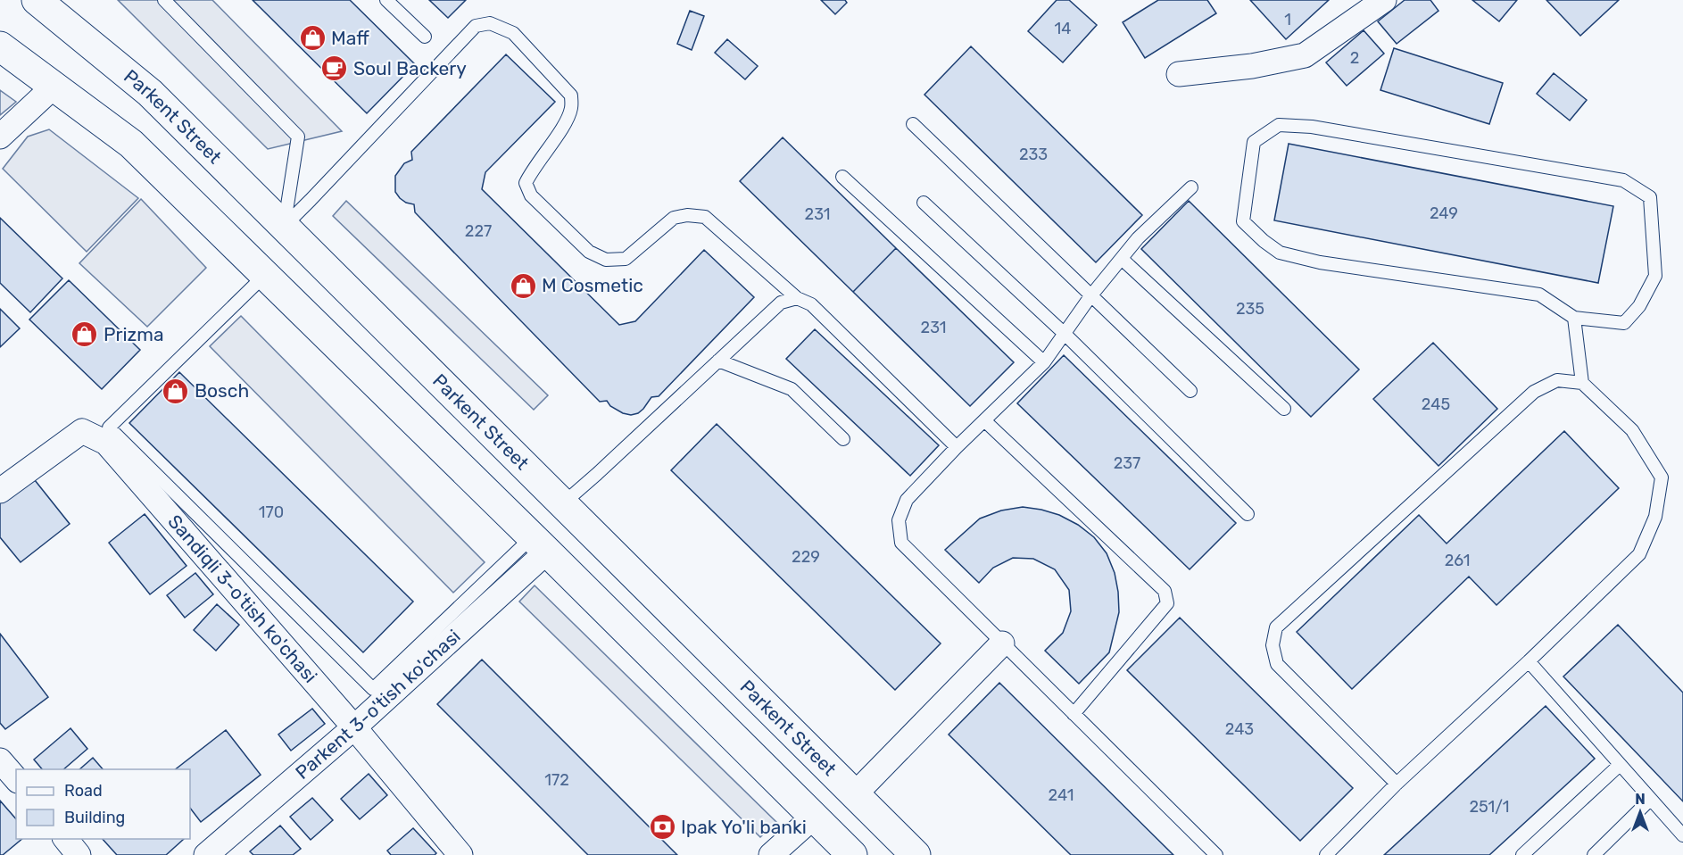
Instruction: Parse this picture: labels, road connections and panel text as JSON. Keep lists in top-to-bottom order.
{
  "streets": {
    "main road": ["Parkent Street"],
    "street": ["Sandiqli 3-o'tish ko'chasi", "Parkent 3-o'tish ko'chasi"]
  },
  "crossings": [
    ["Sandiqli 3-o'tish ko'chasi", "Parkent 3-o'tish ko'chasi"]
  ],
  "places": {
    "shop": [
      "Maff",
      "M Cosmetic",
      "Prizma",
      "Bosch"
    ],
    "cafe": ["Soul Backery"],
    "bank": ["Ipak Yo'li banki"]
  },
  "house_numbers": [
    "1",
    "14",
    "2",
    "233",
    "249",
    "231",
    "227",
    "235",
    "231",
    "245",
    "237",
    "170",
    "229",
    "261",
    "243",
    "172",
    "241",
    "251/1"
  ],
  "legend": ["Road", "Building"],
  "north": "top"
}
